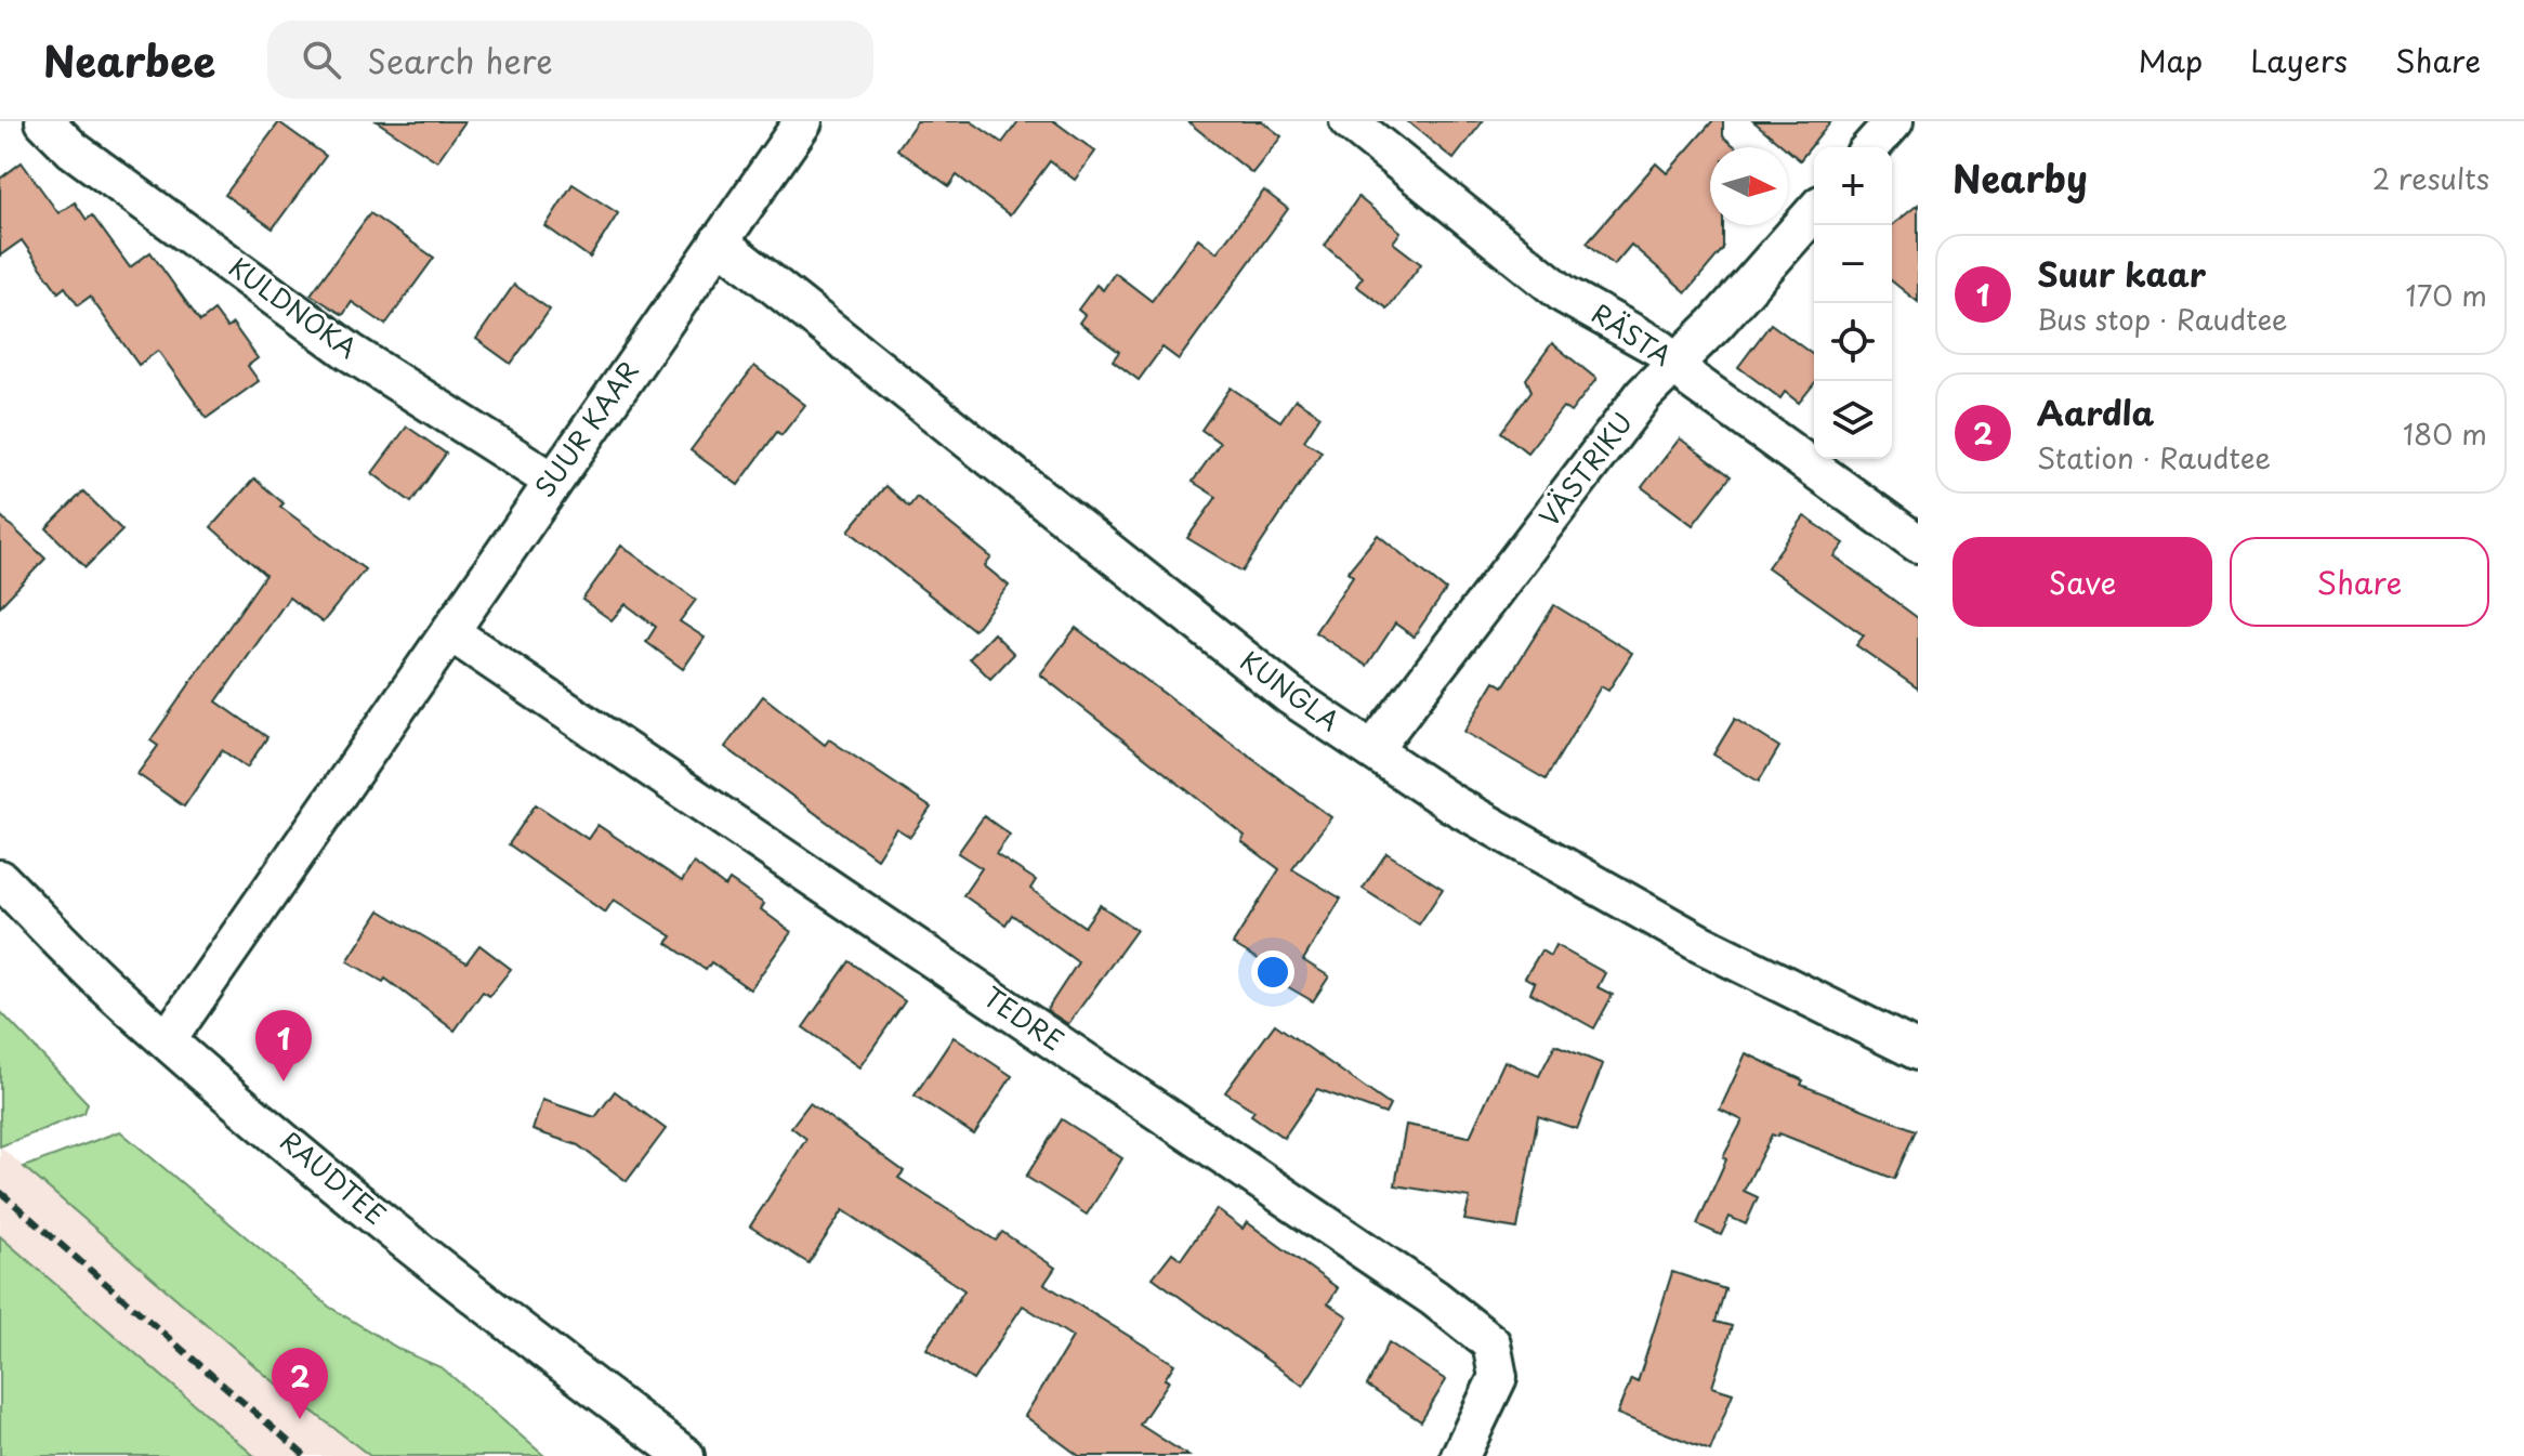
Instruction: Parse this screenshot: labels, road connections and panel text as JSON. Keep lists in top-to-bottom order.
{
  "streets": {
    "street": [
      "KULDNOKA",
      "RÄSTA",
      "SUUR KAAR",
      "VÄSTRIKU",
      "KUNGLA",
      "TEDRE",
      "RAUDTEE"
    ]
  },
  "crossings": [
    ["KULDNOKA", "SUUR KAAR"],
    ["RÄSTA", "VÄSTRIKU"],
    ["SUUR KAAR", "KUNGLA"],
    ["SUUR KAAR", "TEDRE"],
    ["SUUR KAAR", "RAUDTEE"],
    ["VÄSTRIKU", "KUNGLA"]
  ],
  "north": "right",
  "page": {
    "header": "Nearbee",
    "search": "Search here",
    "nav": ["Map", "Layers", "Share"],
    "heading": ["Nearby", "2 results"],
    "map_buttons": ["+", "−"],
    "list": [
      {
        "mark": "1",
        "name": "Suur kaar",
        "note": "Bus stop · Raudtee",
        "value": "170 m"
      },
      {
        "mark": "2",
        "name": "Aardla",
        "note": "Station · Raudtee",
        "value": "180 m"
      }
    ],
    "buttons": ["Save", "Share"],
    "pins": ["1", "2"]
  }
}
